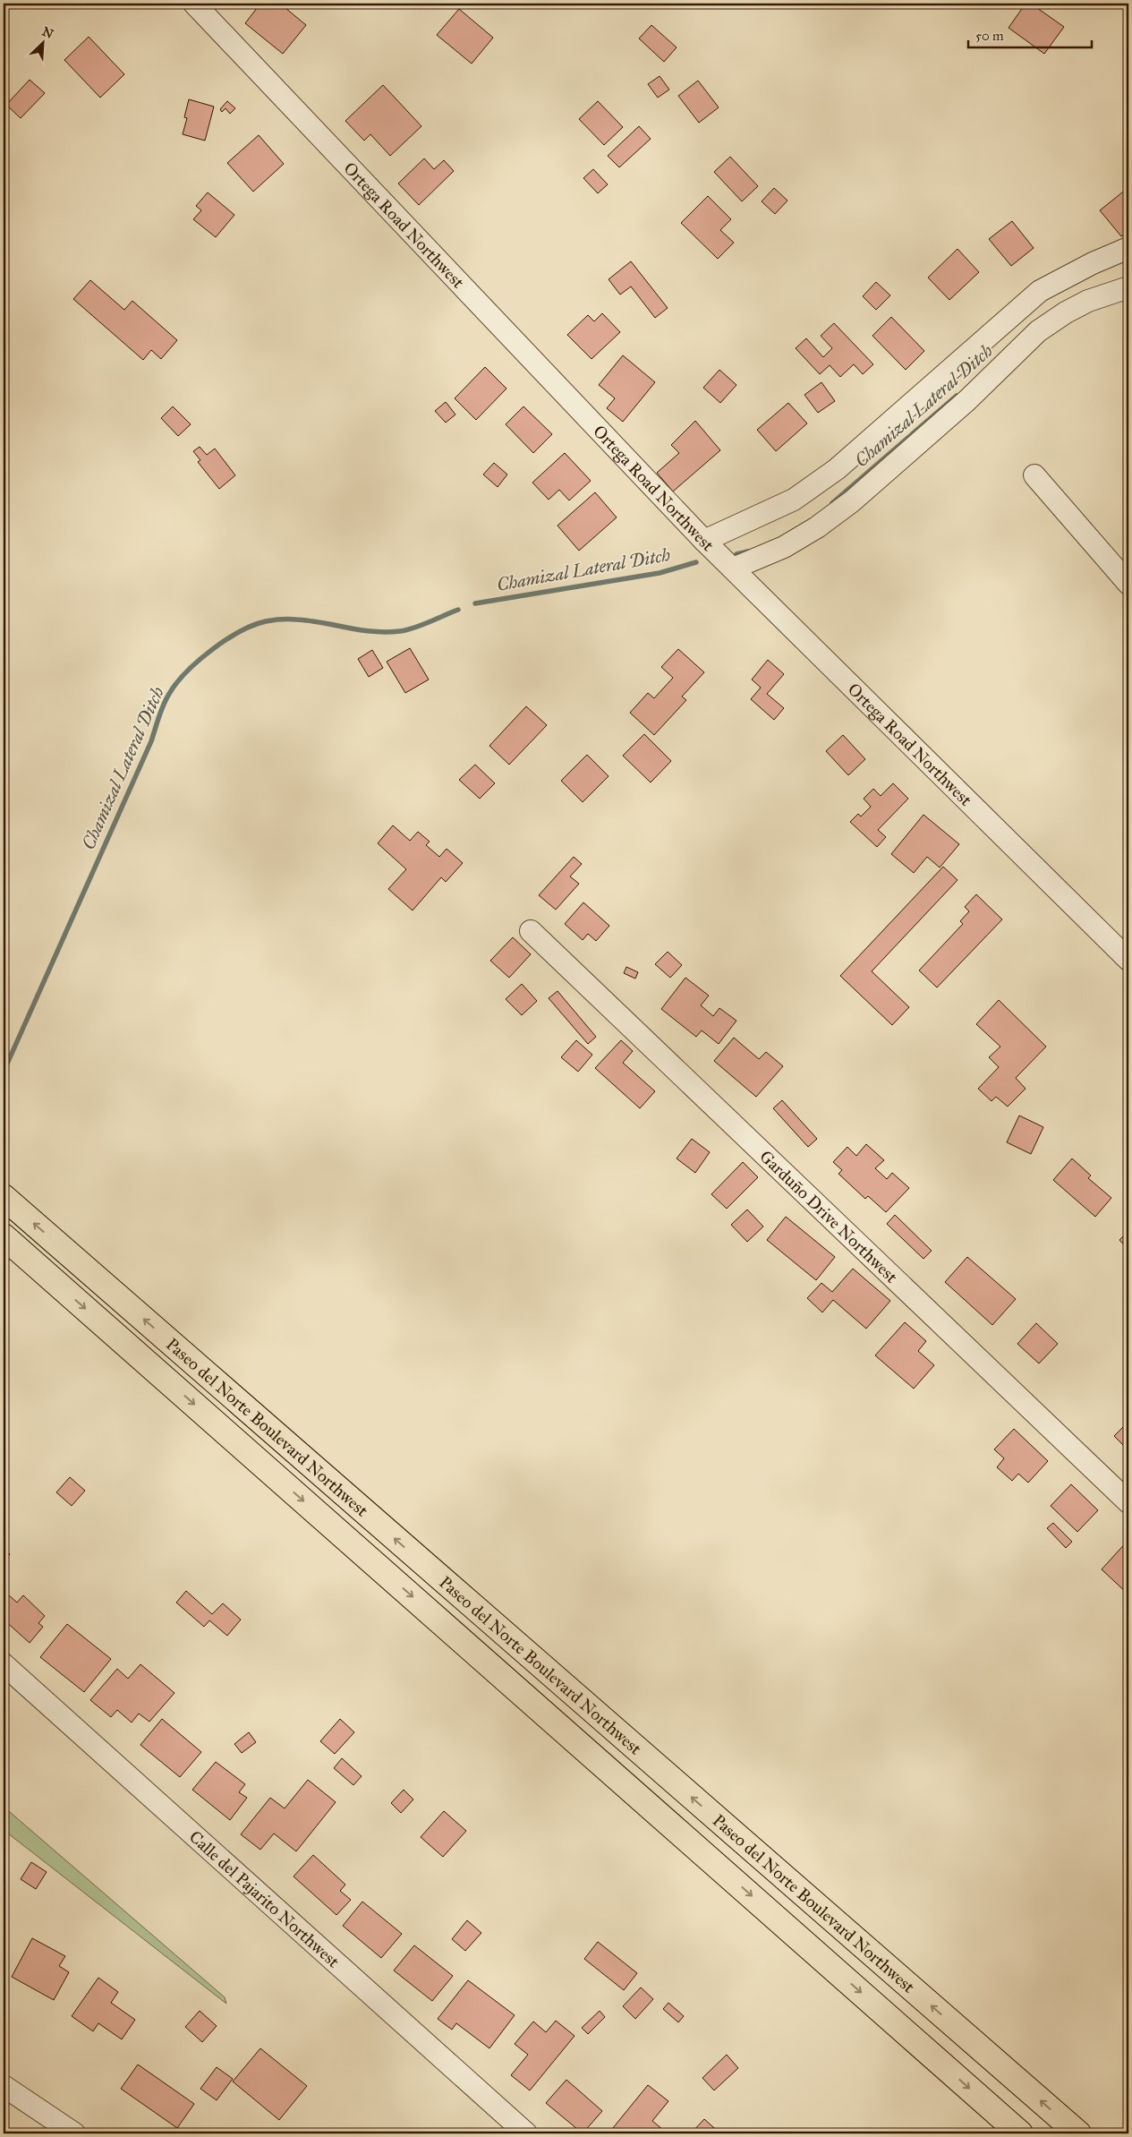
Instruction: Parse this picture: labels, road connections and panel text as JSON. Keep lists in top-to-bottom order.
{
  "streets": {
    "highway": ["Paseo del Norte Boulevard Northwest"],
    "street": ["Ortega Road Northwest", "Garduño Drive Northwest", "Calle del Pajarito Northwest"]
  },
  "water": ["Chamizal Lateral Ditch"],
  "scale_bar": "50 m",
  "north": "top right"
}
